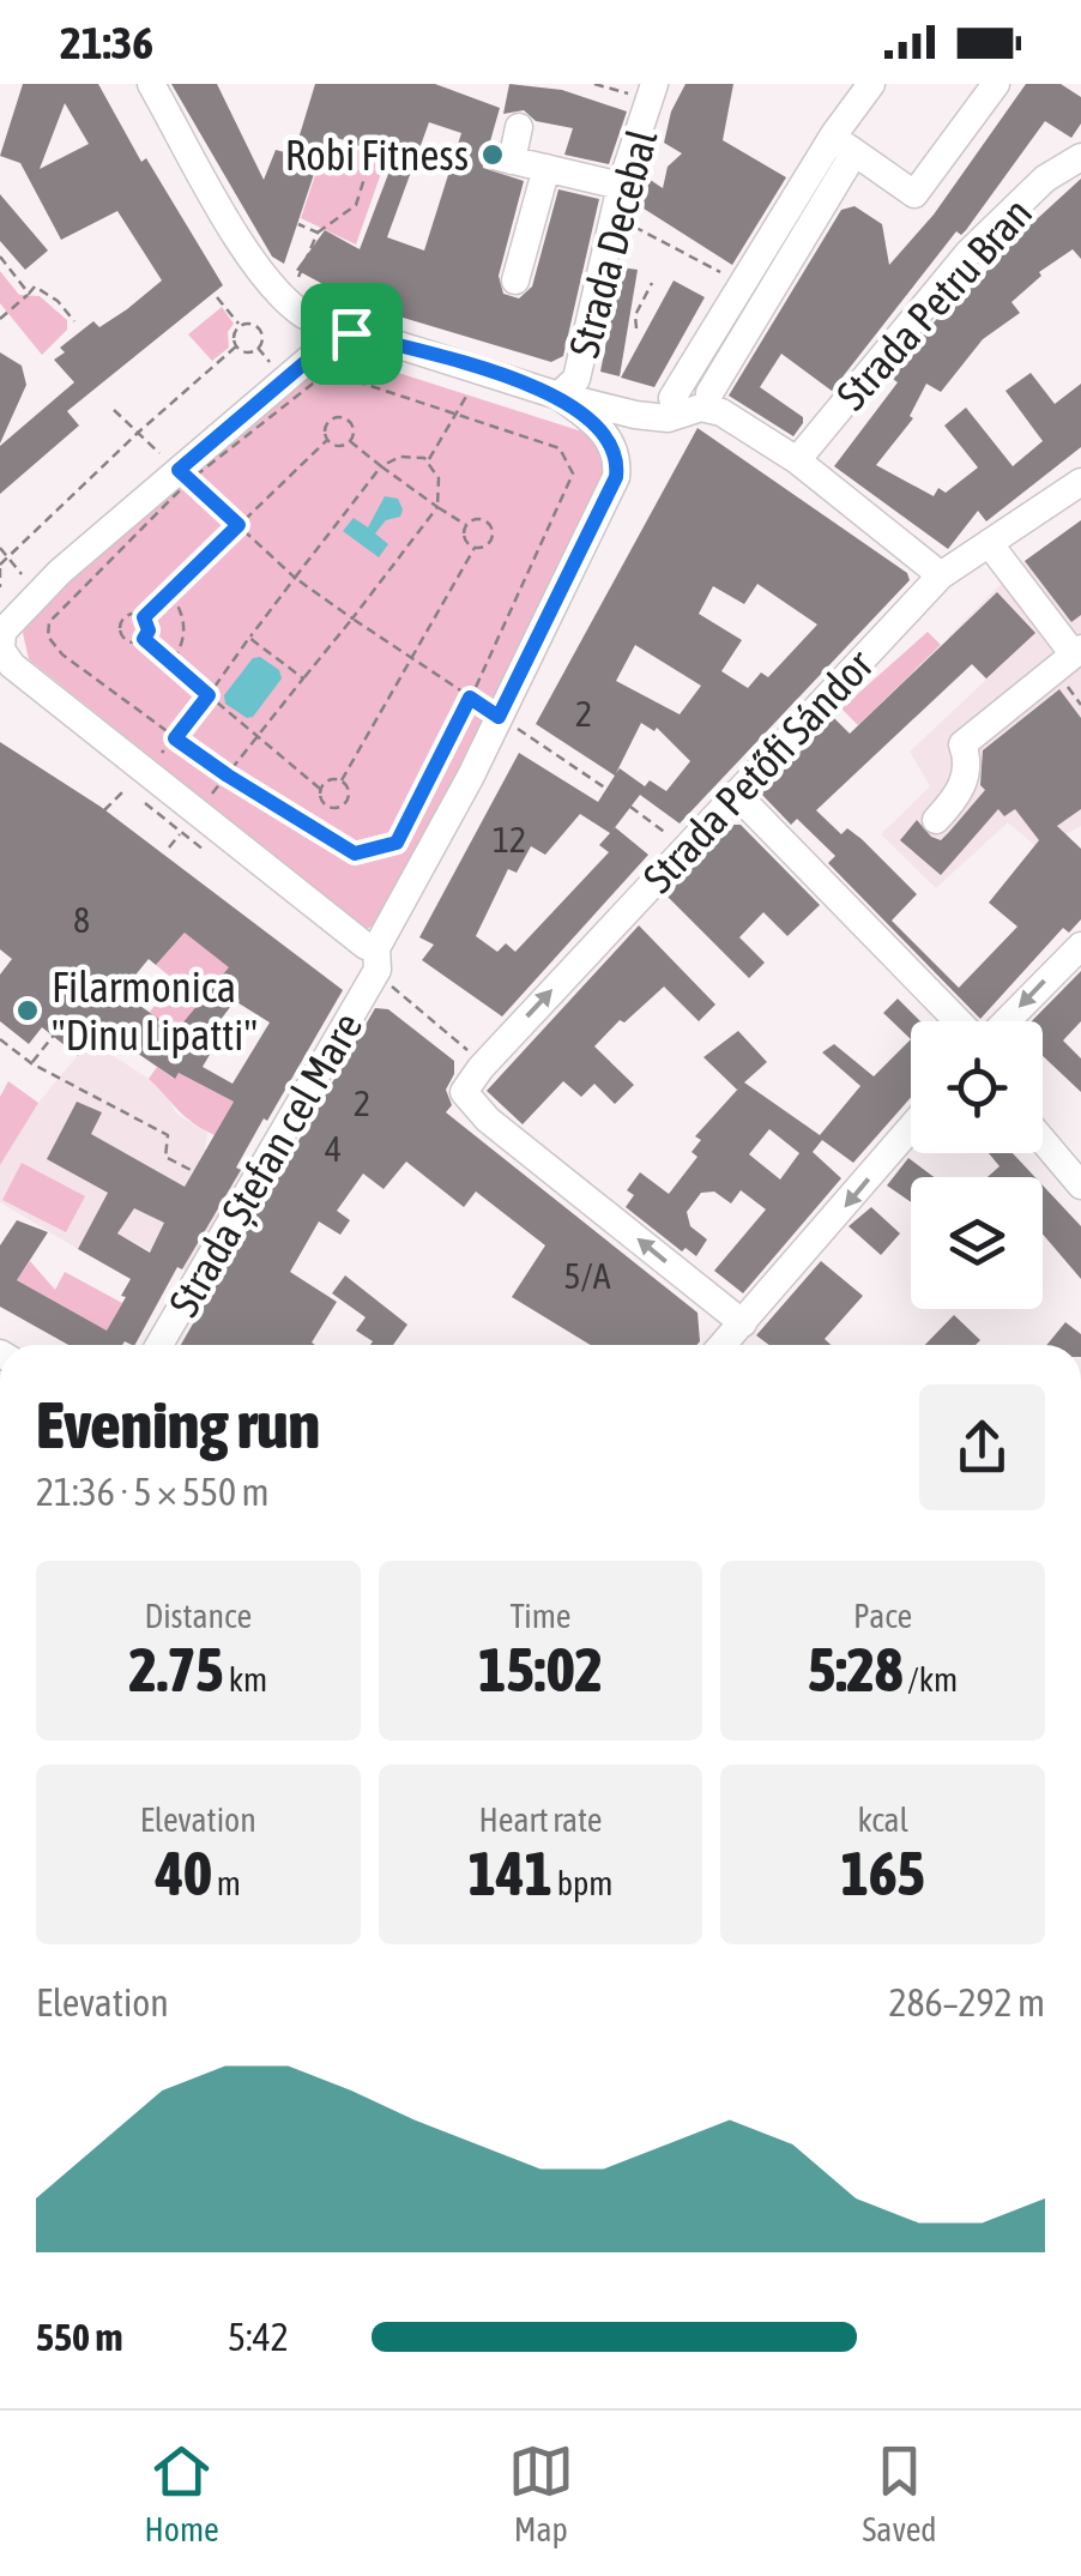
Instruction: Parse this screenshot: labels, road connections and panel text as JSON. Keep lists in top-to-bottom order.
{
  "streets": {
    "street": [
      "Strada Decebal",
      "Strada Petru Bran",
      "Strada Petőfi Sándor",
      "Strada Ștefan cel Mare"
    ]
  },
  "crossings": [
    ["Strada Decebal", "Strada Ștefan cel Mare"]
  ],
  "places": ["Robi Fitness", "Filarmonica \"Dinu Lipatti\""],
  "house_numbers": [
    "2",
    "12",
    "8",
    "2",
    "4",
    "5/A"
  ],
  "page": {
    "status": "21:36",
    "heading": ["Evening run", "21:36 · 5 × 550 m"],
    "stats": [
      ["Distance", "2.75 km"],
      ["Time", "15:02"],
      ["Pace", "5:28 /km"],
      ["Elevation", "40 m"],
      ["Heart rate", "141 bpm"],
      ["kcal", "165"]
    ],
    "chart": ["Elevation", "286–292 m"],
    "list": [
      {
        "name": "550 m",
        "note": "5:42"
      }
    ],
    "tabs": ["Home", "Map", "Saved"]
  }
}
